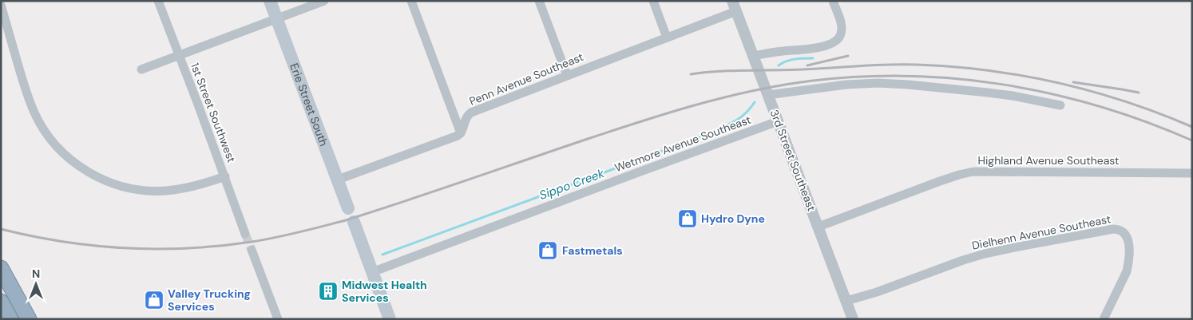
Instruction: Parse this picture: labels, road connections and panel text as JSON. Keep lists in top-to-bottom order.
{
  "streets": {
    "main road": ["Erie Street South"],
    "street": [
      "Penn Avenue Southeast",
      "1st Street Southwest",
      "Wetmore Avenue Southeast",
      "3rd Street Southeast",
      "Highland Avenue Southeast",
      "Dielhenn Avenue Southeast"
    ]
  },
  "crossings": [
    ["Penn Avenue Southeast", "3rd Street Southeast"],
    ["Wetmore Avenue Southeast", "3rd Street Southeast"],
    ["3rd Street Southeast", "Highland Avenue Southeast"],
    ["3rd Street Southeast", "Dielhenn Avenue Southeast"]
  ],
  "water": ["Sippo Creek"],
  "places": {
    "shop": ["Hydro Dyne", "Fastmetals", "Valley Trucking Services"],
    "building": ["Midwest Health Services"]
  },
  "north": "top"
}
